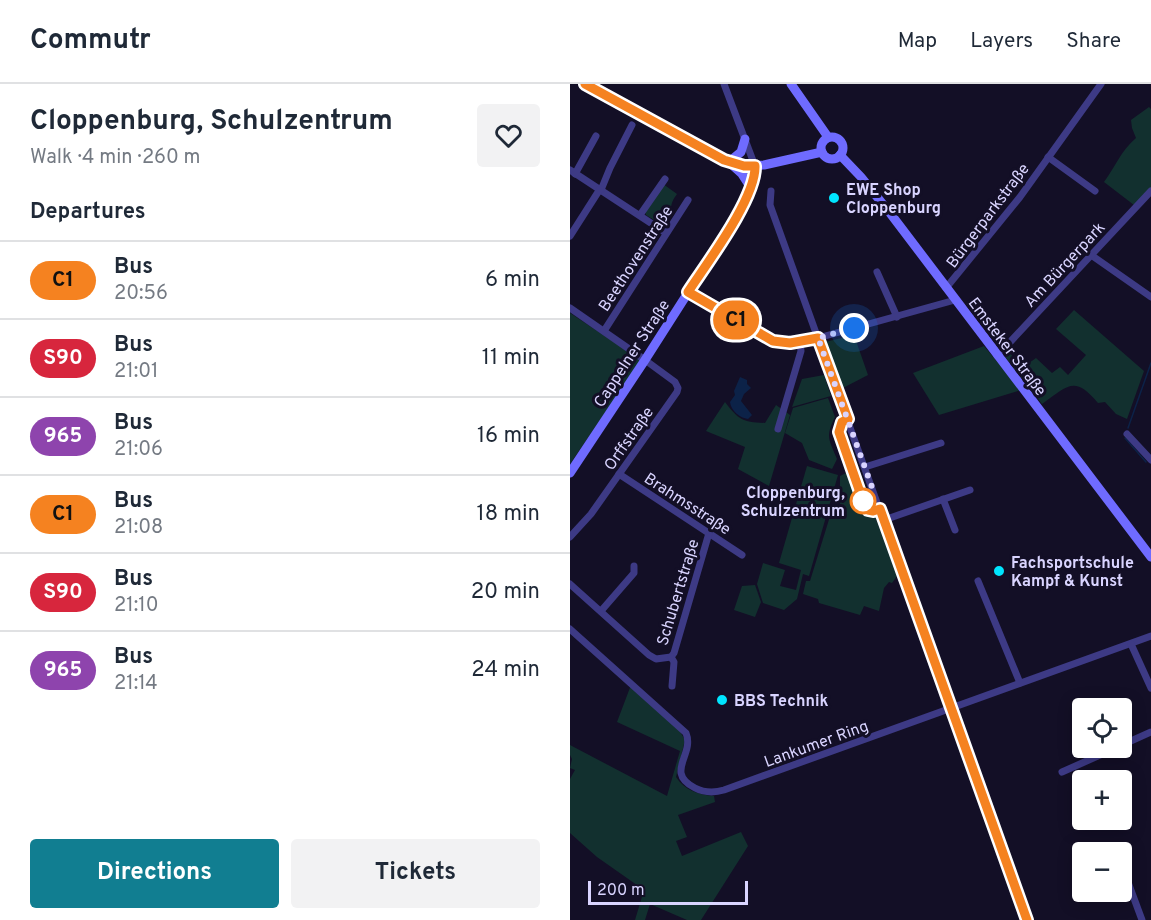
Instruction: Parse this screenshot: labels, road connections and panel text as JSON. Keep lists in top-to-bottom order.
{
  "streets": {
    "street": [
      "Bürgerparkstraße",
      "Beethovenstraße",
      "Am Bürgerpark",
      "Emsteker Straße",
      "Cappelner Straße",
      "Orffstraße",
      "Brahmsstraße",
      "Schubertstraße",
      "Lankumer Ring"
    ]
  },
  "crossings": [
    ["Bürgerparkstraße", "Emsteker Straße"],
    ["Am Bürgerpark", "Emsteker Straße"],
    ["Cappelner Straße", "Orffstraße"],
    ["Orffstraße", "Brahmsstraße"],
    ["Brahmsstraße", "Schubertstraße"]
  ],
  "places": [
    "EWE Shop Cloppenburg",
    "Cloppenburg, Schulzentrum",
    "Fachsportschule Kampf & Kunst",
    "BBS Technik"
  ],
  "lines": ["bus line C1"],
  "scale_bar": "200 m",
  "page": {
    "header": "Commutr",
    "nav": ["Map", "Layers", "Share"],
    "heading": [
      ["Cloppenburg, Schulzentrum", "Walk · 4 min · 260 m"],
      "Departures"
    ],
    "on_map": "C1",
    "list": [
      {
        "mark": "C1",
        "name": "Bus",
        "note": "20:56",
        "value": "6 min"
      },
      {
        "mark": "S90",
        "name": "Bus",
        "note": "21:01",
        "value": "11 min"
      },
      {
        "mark": "965",
        "name": "Bus",
        "note": "21:06",
        "value": "16 min"
      },
      {
        "mark": "C1",
        "name": "Bus",
        "note": "21:08",
        "value": "18 min"
      },
      {
        "mark": "S90",
        "name": "Bus",
        "note": "21:10",
        "value": "20 min"
      },
      {
        "mark": "965",
        "name": "Bus",
        "note": "21:14",
        "value": "24 min"
      }
    ],
    "map_buttons": ["+", "−"],
    "buttons": ["Directions", "Tickets"],
    "scale": "200 m"
  }
}
